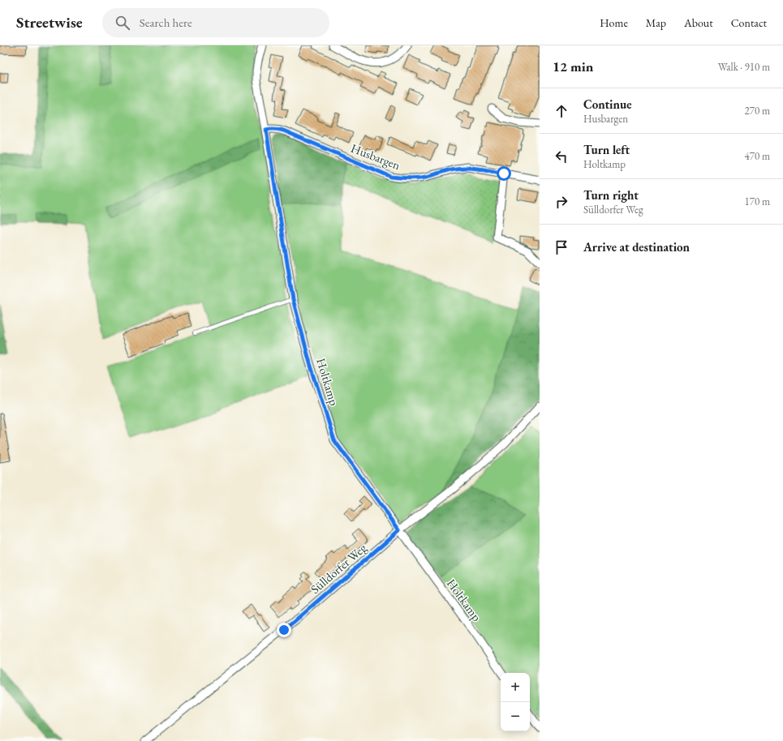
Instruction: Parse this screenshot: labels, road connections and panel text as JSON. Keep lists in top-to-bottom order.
{
  "streets": {
    "street": ["Husbargen", "Holtkamp", "Sülldorfer Weg"]
  },
  "crossings": [
    ["Husbargen", "Holtkamp"],
    ["Holtkamp", "Sülldorfer Weg"]
  ],
  "page": {
    "header": "Streetwise",
    "search": "Search here",
    "nav": [
      "Home",
      "Map",
      "About",
      "Contact"
    ],
    "heading": ["12 min", "Walk · 910 m"],
    "list": [
      ["Continue", "Husbargen", "270 m"],
      ["Turn left", "Holtkamp", "470 m"],
      ["Turn right", "Sülldorfer Weg", "170 m"],
      "Arrive at destination"
    ],
    "map_buttons": ["+", "−"]
  }
}
